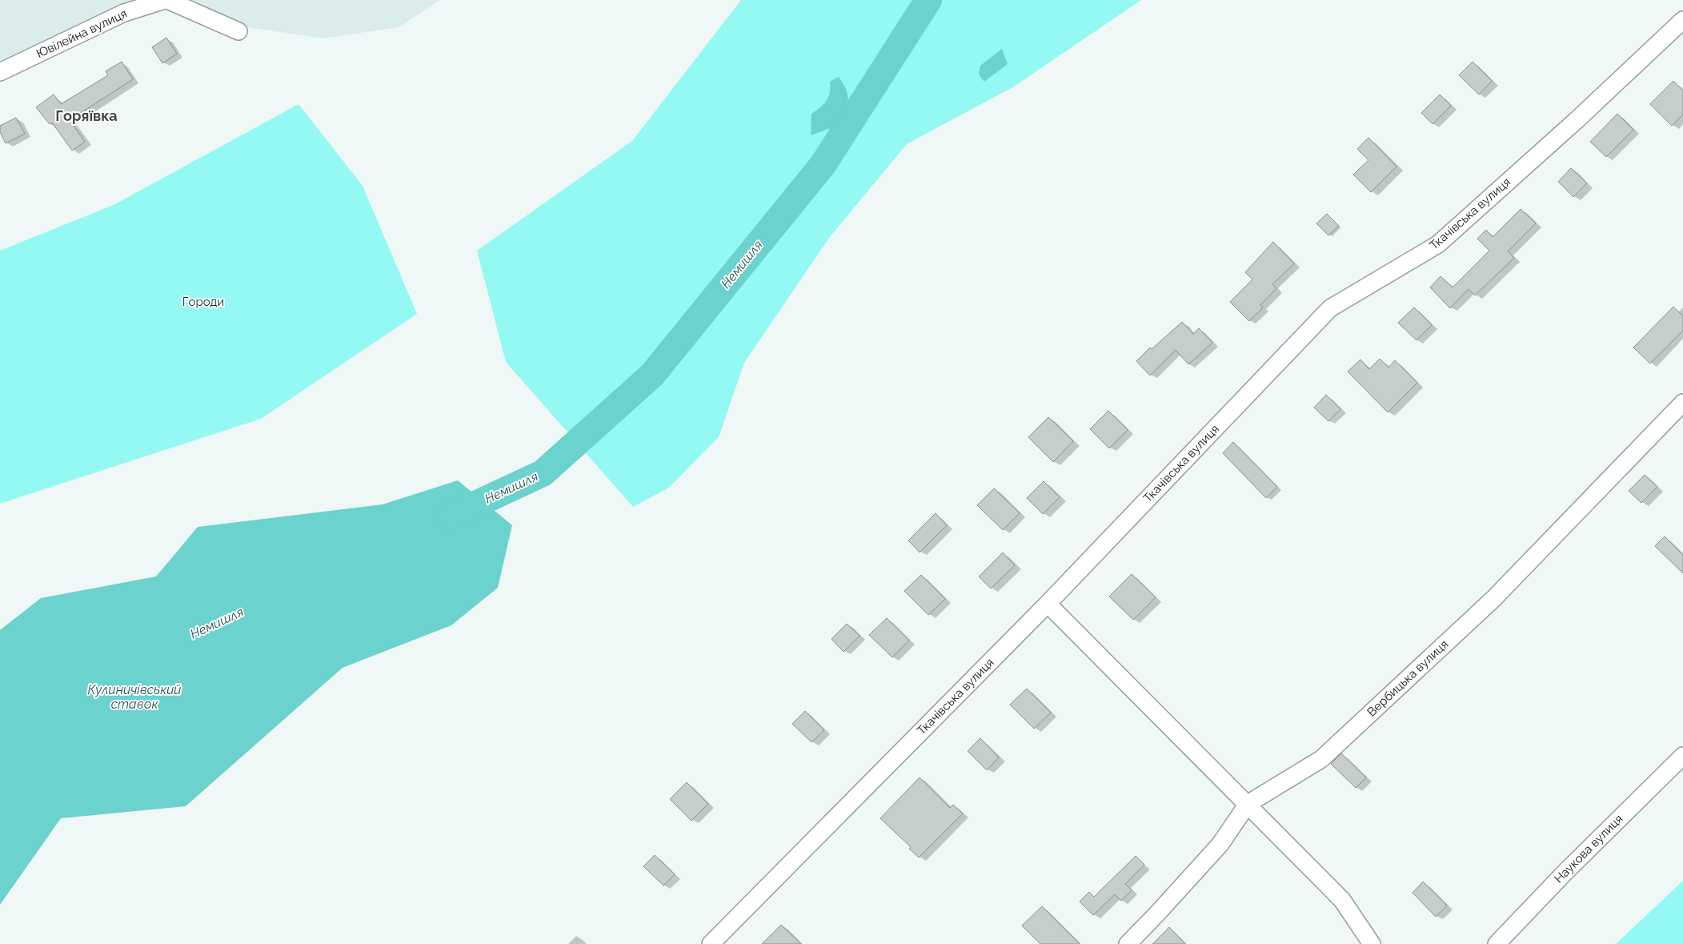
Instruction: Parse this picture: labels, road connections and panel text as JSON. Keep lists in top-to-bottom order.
{
  "streets": {
    "street": [
      "Ювілейна вулиця",
      "Ткачівська вулиця",
      "Вербицька вулиця",
      "Наукова вулиця"
    ]
  },
  "districts": ["Горяївка"],
  "water": ["Немишля", "Кулиничівський ставок"],
  "parks": ["Городи"]
}
